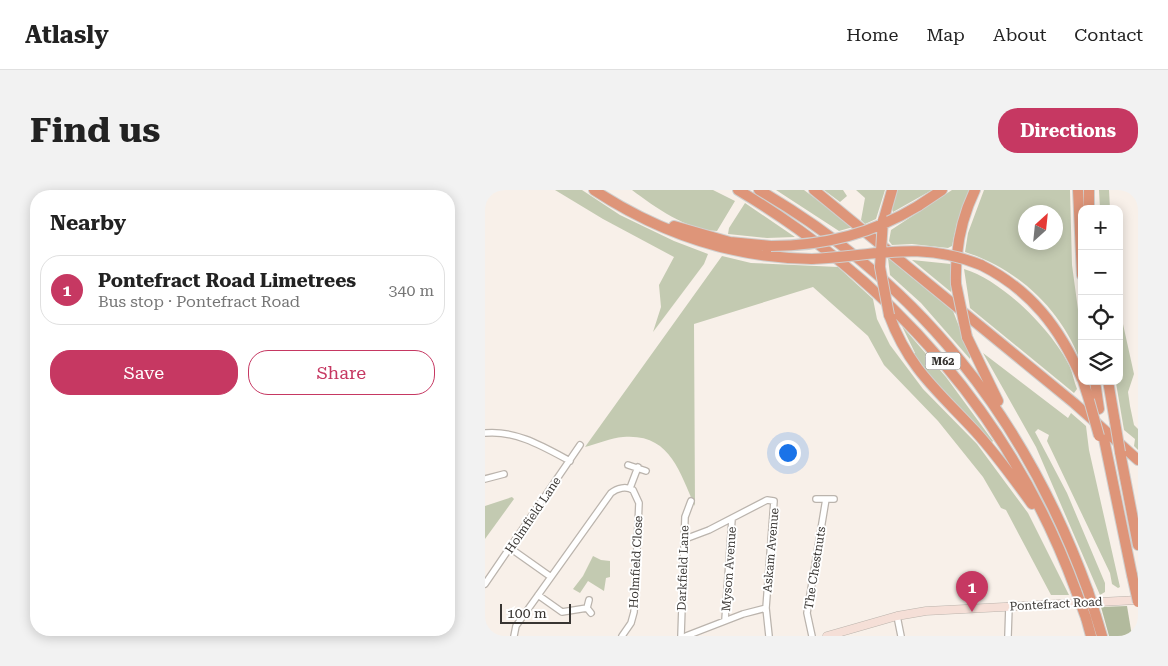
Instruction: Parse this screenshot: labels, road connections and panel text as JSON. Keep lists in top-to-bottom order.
{
  "streets": {
    "highway": ["M62"],
    "street": [
      "Holmfield Lane",
      "Askam Avenue",
      "Holmfield Close",
      "Darkfield Lane",
      "The Chestnuts",
      "Myson Avenue",
      "Pontefract Road"
    ]
  },
  "crossings": [
    ["Askam Avenue", "Darkfield Lane"],
    ["Askam Avenue", "Myson Avenue"]
  ],
  "scale_bar": "100 m",
  "north": "top right",
  "page": {
    "header": "Atlasly",
    "nav": [
      "Home",
      "Map",
      "About",
      "Contact"
    ],
    "buttons": [
      "Directions",
      ["Save", "Share"]
    ],
    "title": "Find us",
    "heading": "Nearby",
    "map_buttons": ["+", "−"],
    "list": [
      {
        "mark": "1",
        "name": "Pontefract Road Limetrees",
        "note": "Bus stop · Pontefract Road",
        "value": "340 m"
      }
    ],
    "pins": "1",
    "scale": "100 m"
  }
}
